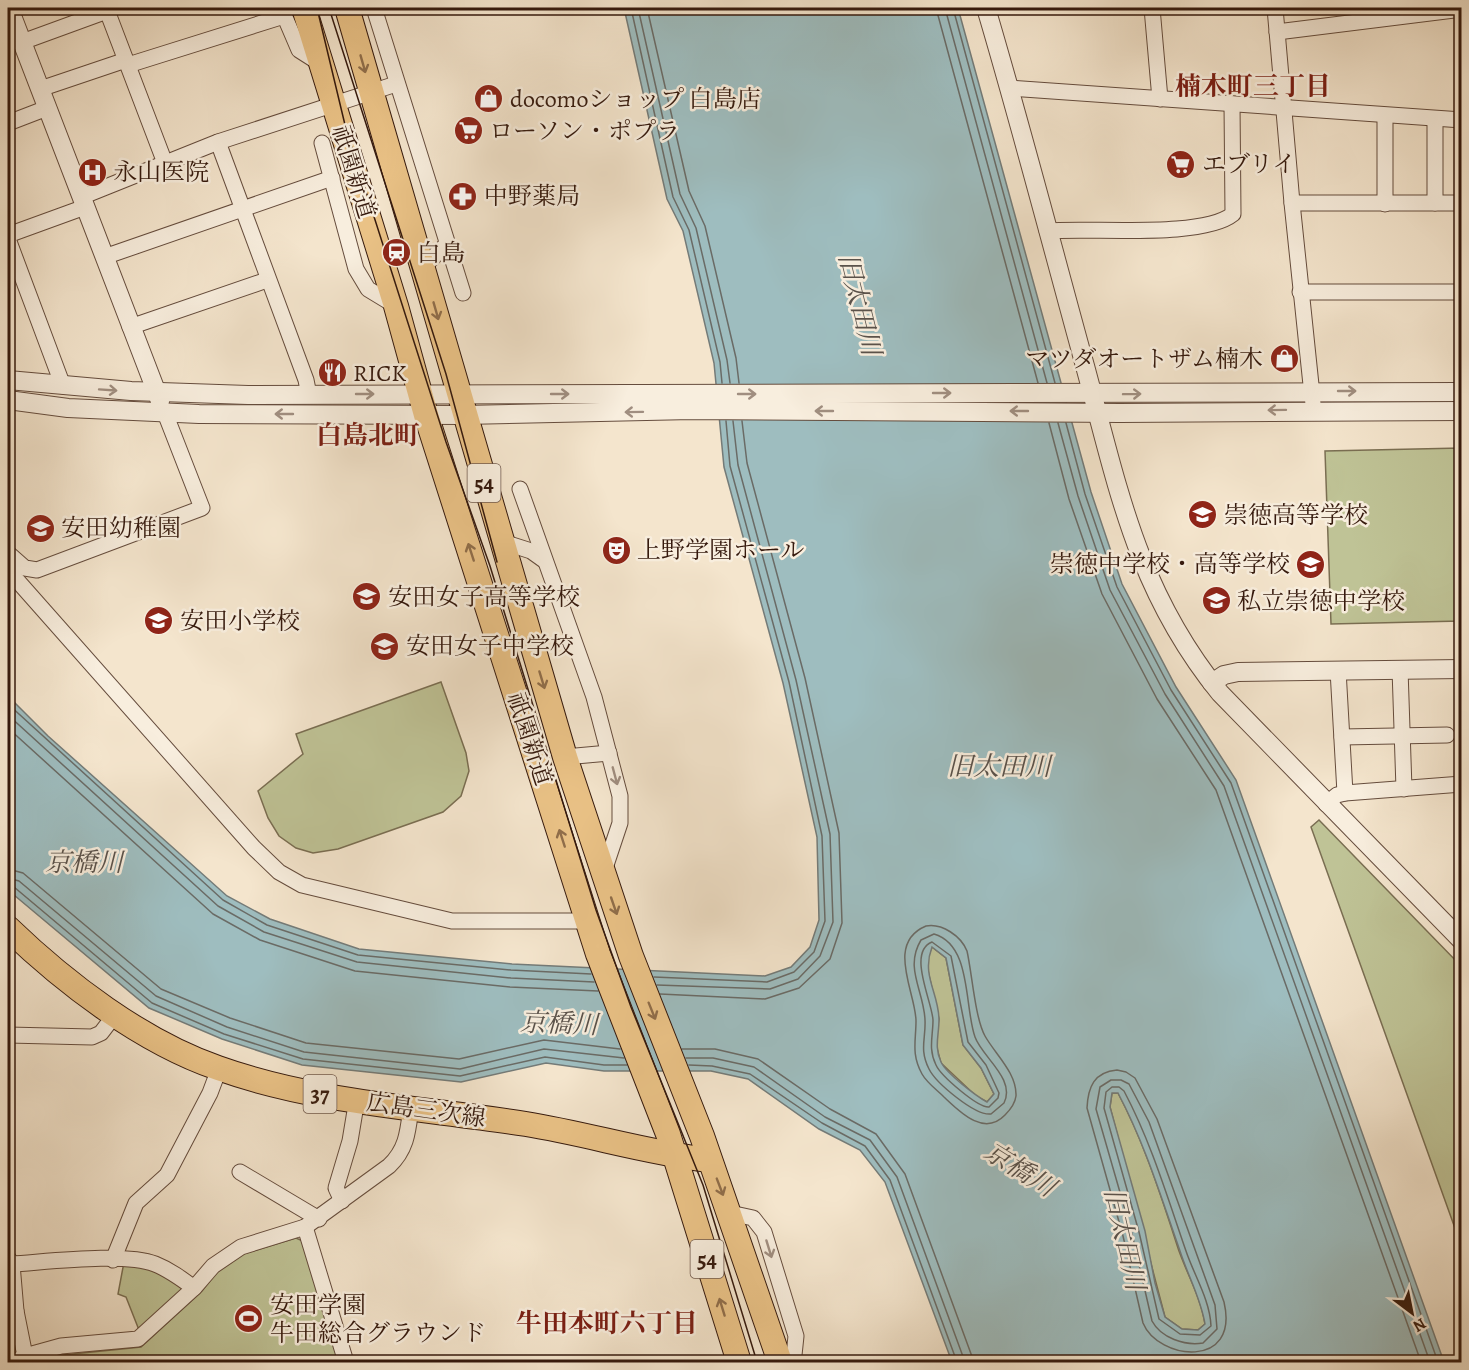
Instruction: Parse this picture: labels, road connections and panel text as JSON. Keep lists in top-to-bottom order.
{
  "streets": {
    "main road": [
      "祇園新道",
      "54",
      "37",
      "広島三次線"
    ]
  },
  "crossings": [
    ["祇園新道", "広島三次線"]
  ],
  "districts": ["楠木町三丁目", "白島北町", "牛田本町六丁目"],
  "water": ["旧太田川", "京橋川"],
  "places": {
    "shop": ["docomoショップ 白島店", "マツダオートザム楠木"],
    "supermarket": ["ローソン・ポプラ", "エブリイ"],
    "hospital": ["永山医院"],
    "pharmacy": ["中野薬局"],
    "station": ["白島"],
    "restaurant": ["RICK"],
    "school or university": [
      "崇徳高等学校",
      "安田幼稚園",
      "崇徳中学校・高等学校",
      "安田女子高等学校",
      "私立崇徳中学校",
      "安田小学校",
      "安田女子中学校"
    ],
    "theatre": ["上野学園ホール"],
    "sports": ["安田学園 牛田総合グラウンド"]
  },
  "north": "bottom right"
}
